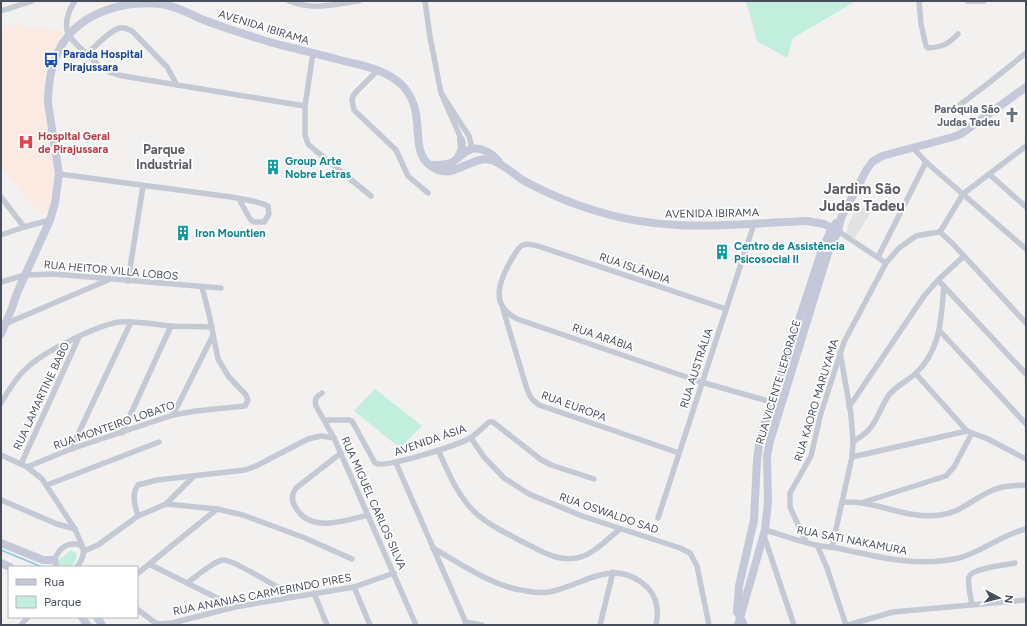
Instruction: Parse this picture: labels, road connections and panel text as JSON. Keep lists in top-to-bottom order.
{
  "streets": {
    "main road": ["AVENIDA IBIRAMA", "RUA VICENTE LEPORACE"],
    "street": [
      "RUA ISLÂNDIA",
      "RUA HEITOR VILLA LOBOS",
      "RUA ARÁBIA",
      "RUA AUSTRÁLIA",
      "RUA LAMARTINE BABO",
      "RUA KAORO MARUYAMA",
      "RUA EUROPA",
      "RUA MONTEIRO LOBATO",
      "AVENIDA ÁSIA",
      "RUA MIGUEL CARLOS SILVA",
      "RUA OSWALDO SAD",
      "RUA SATI NAKAMURA",
      "RUA ANANIAS CARMERINDO PIRES"
    ]
  },
  "crossings": [
    ["AVENIDA IBIRAMA", "RUA HEITOR VILLA LOBOS"],
    ["AVENIDA IBIRAMA", "RUA AUSTRÁLIA"],
    ["AVENIDA IBIRAMA", "RUA VICENTE LEPORACE"],
    ["RUA ISLÂNDIA", "RUA ARÁBIA"],
    ["RUA ISLÂNDIA", "RUA AUSTRÁLIA"],
    ["RUA ISLÂNDIA", "RUA EUROPA"],
    ["RUA HEITOR VILLA LOBOS", "RUA MONTEIRO LOBATO"],
    ["RUA ARÁBIA", "RUA AUSTRÁLIA"],
    ["RUA ARÁBIA", "RUA VICENTE LEPORACE"],
    ["RUA ARÁBIA", "RUA EUROPA"],
    ["RUA AUSTRÁLIA", "RUA EUROPA"],
    ["RUA VICENTE LEPORACE", "RUA SATI NAKAMURA"],
    ["RUA KAORO MARUYAMA", "RUA SATI NAKAMURA"],
    ["AVENIDA ÁSIA", "RUA MIGUEL CARLOS SILVA"],
    ["AVENIDA ÁSIA", "RUA OSWALDO SAD"],
    ["RUA MIGUEL CARLOS SILVA", "RUA ANANIAS CARMERINDO PIRES"]
  ],
  "districts": ["Parque Industrial", "Jardim São Judas Tadeu"],
  "places": {
    "bus stop": ["Parada Hospital Pirajussara"],
    "church": ["Paróquia São Judas Tadeu"],
    "hospital": ["Hospital Geral de Pirajussara"],
    "building": ["Group Arte Nobre Letras", "Iron Mountien", "Centro de Assistência Psicosocial II"]
  },
  "legend": ["Rua", "Parque"],
  "north": "right"
}
